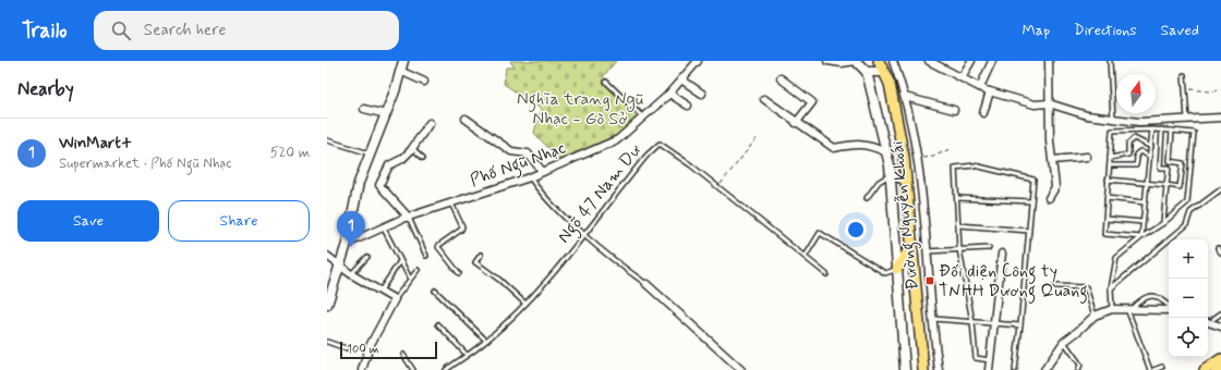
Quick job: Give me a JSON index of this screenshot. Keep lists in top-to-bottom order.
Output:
{
  "streets": {
    "main road": ["Đường Nguyễn Khoái"],
    "street": ["Phố Ngũ Nhạc"],
    "lane": ["Ngõ 47 Nam Dư"]
  },
  "parks": ["Nghĩa trang Ngũ Nhạc - Gò Sở"],
  "places": {
    "transit": ["Đối diện Công ty TNHH Dương Quang"]
  },
  "scale_bar": "100 m",
  "north": "top",
  "page": {
    "header": "Trailo",
    "search": "Search here",
    "nav": ["Map", "Directions", "Saved"],
    "heading": "Nearby",
    "list": [
      {
        "mark": "1",
        "name": "WinMart+",
        "note": "Supermarket · Phố Ngũ Nhạc",
        "value": "520 m"
      }
    ],
    "buttons": ["Save", "Share"],
    "pins": "1",
    "map_buttons": ["+", "−"],
    "scale": "100 m"
  }
}
